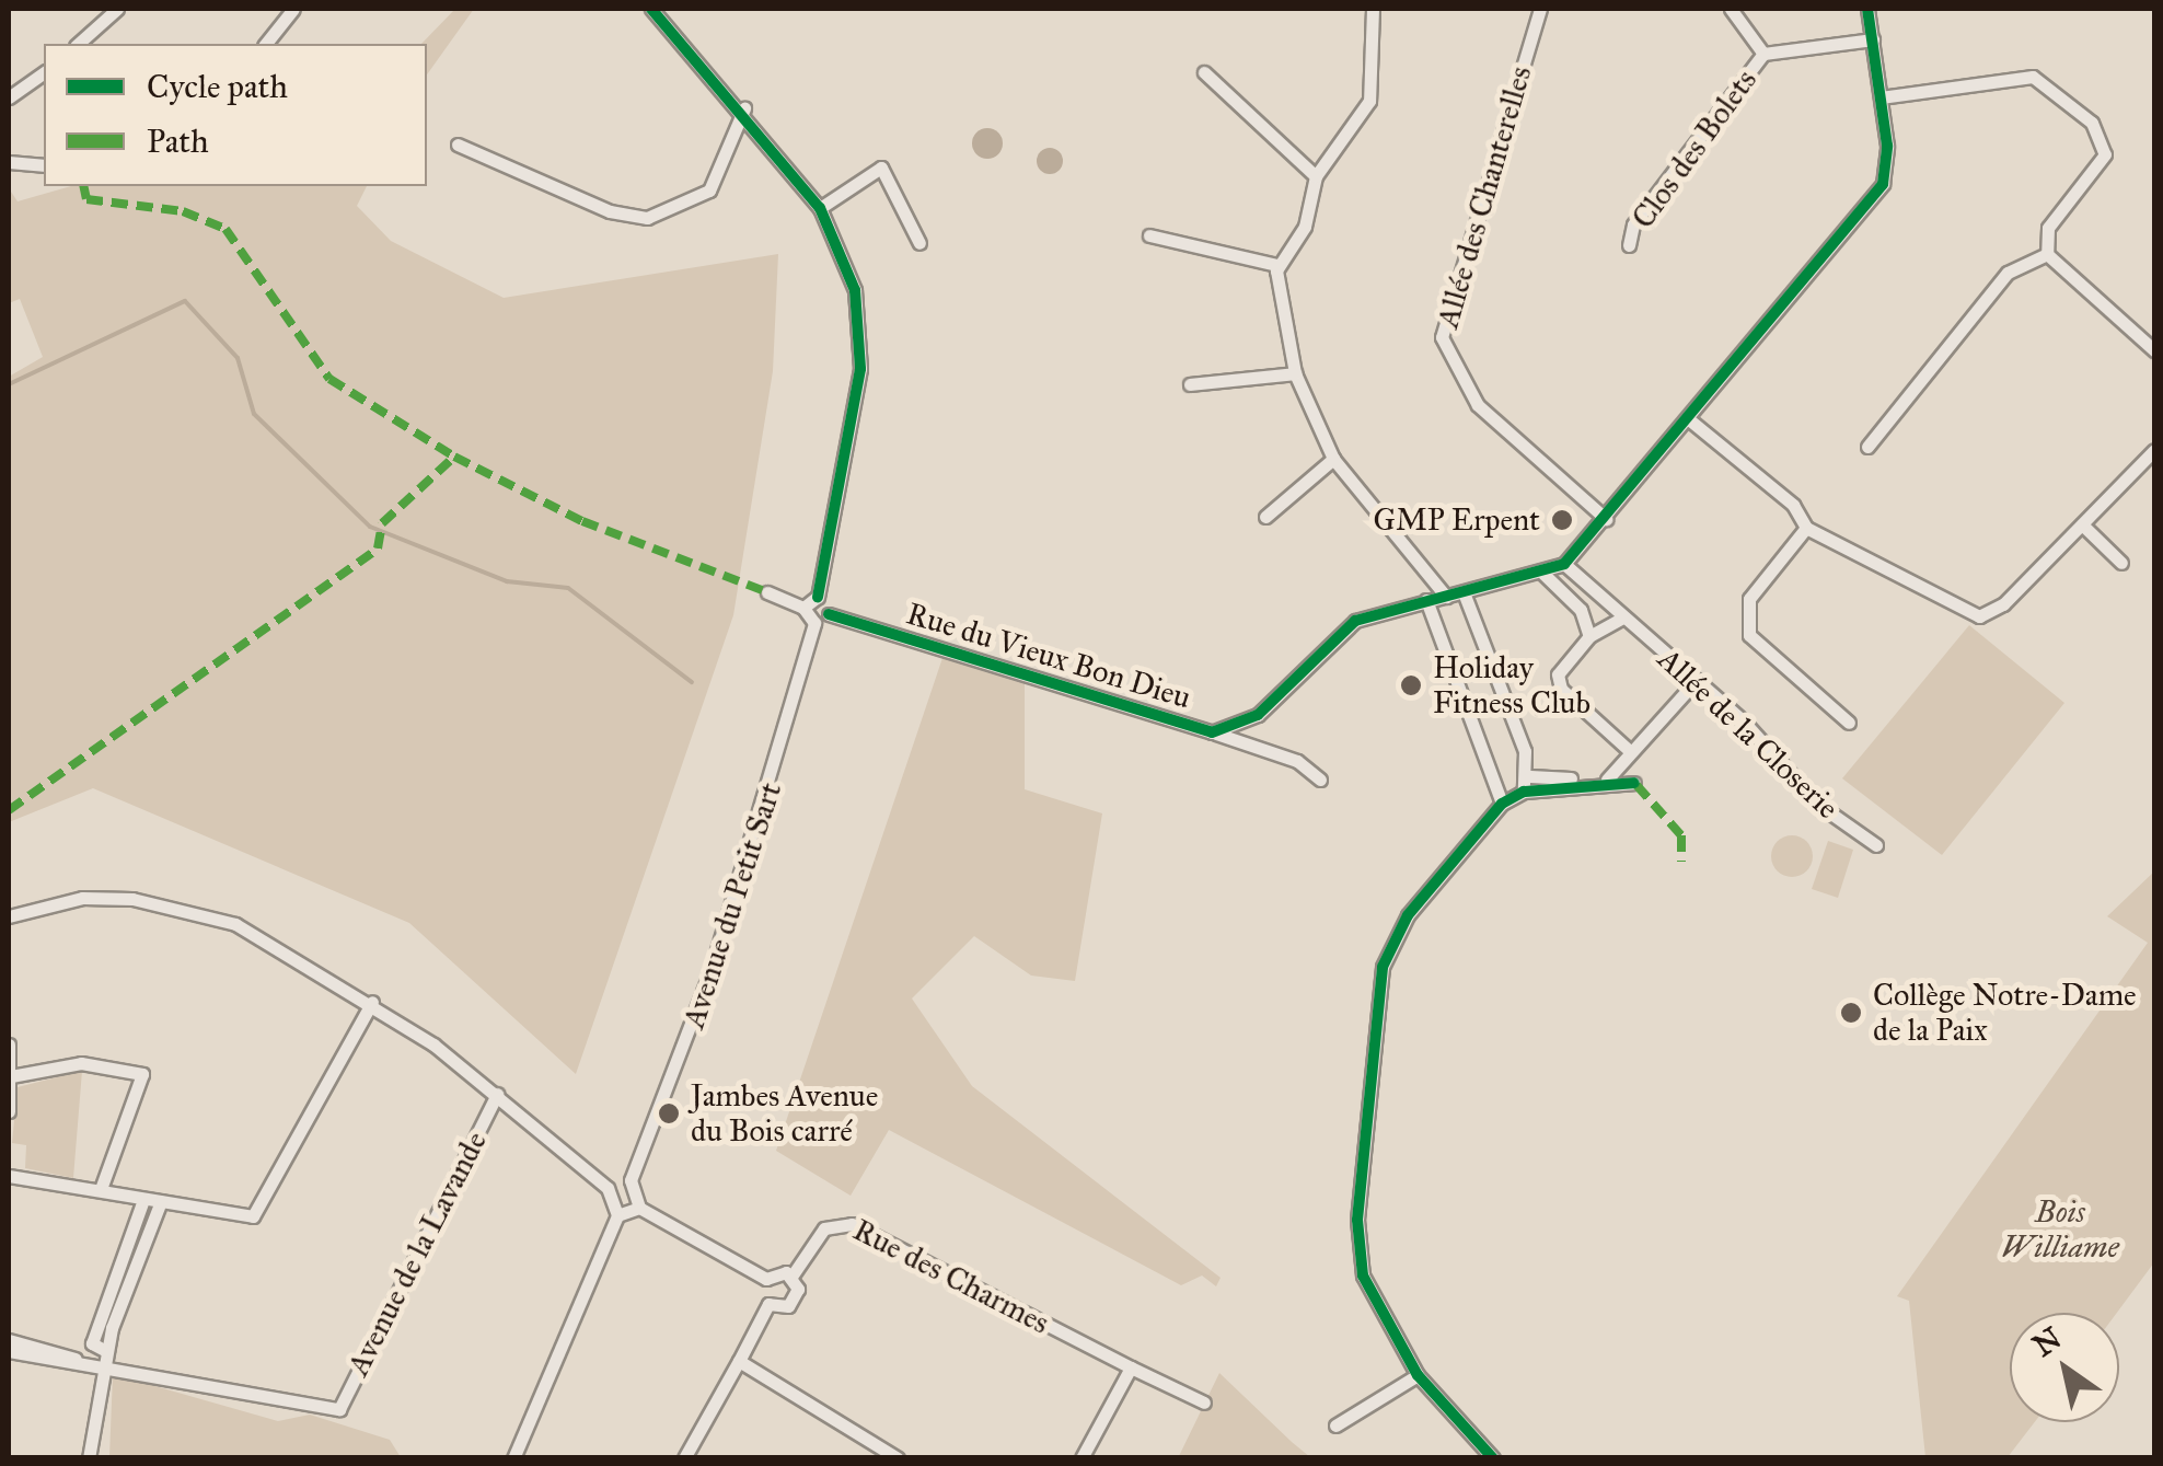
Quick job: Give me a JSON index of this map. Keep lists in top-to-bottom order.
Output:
{
  "streets": {
    "street": [
      "Clos des Bolets",
      "Allée des Chanterelles",
      "Rue du Vieux Bon Dieu",
      "Allée de la Closerie",
      "Avenue du Petit Sart",
      "Avenue de la Lavande",
      "Rue des Charmes"
    ]
  },
  "parks": ["Bois Williame"],
  "places": [
    "GMP Erpent",
    "Holiday Fitness Club",
    "Collège Notre-Dame de la Paix",
    "Jambes Avenue du Bois carré"
  ],
  "legend": ["Cycle path", "Path"],
  "north": "top left"
}
